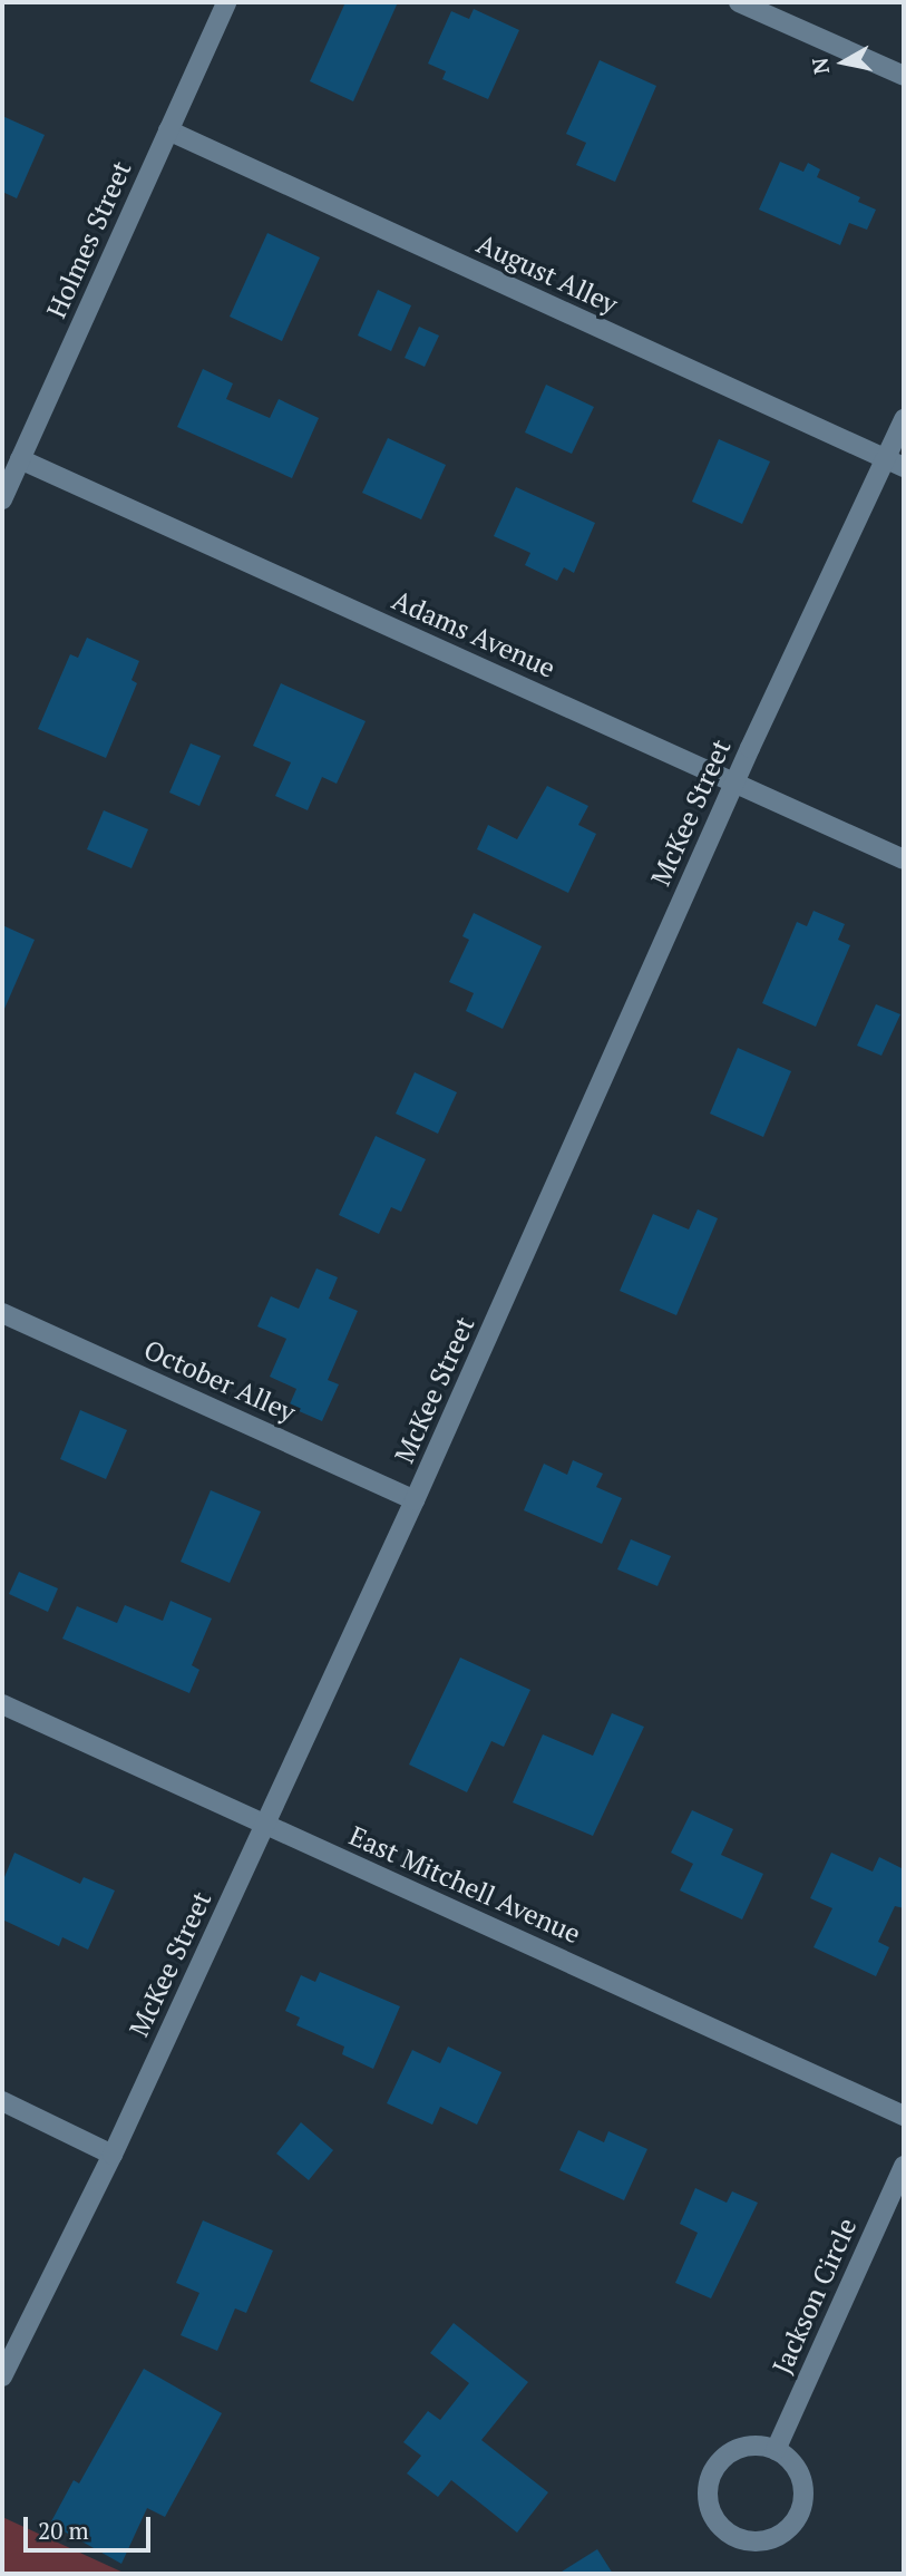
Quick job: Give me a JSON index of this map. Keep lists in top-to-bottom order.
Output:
{
  "streets": {
    "street": [
      "Holmes Street",
      "August Alley",
      "Adams Avenue",
      "McKee Street",
      "October Alley",
      "East Mitchell Avenue",
      "Jackson Circle"
    ]
  },
  "crossings": [
    ["Holmes Street", "August Alley"],
    ["Holmes Street", "Adams Avenue"],
    ["August Alley", "McKee Street"],
    ["Adams Avenue", "McKee Street"],
    ["McKee Street", "October Alley"],
    ["McKee Street", "East Mitchell Avenue"]
  ],
  "scale_bar": "20 m",
  "north": "left"
}
